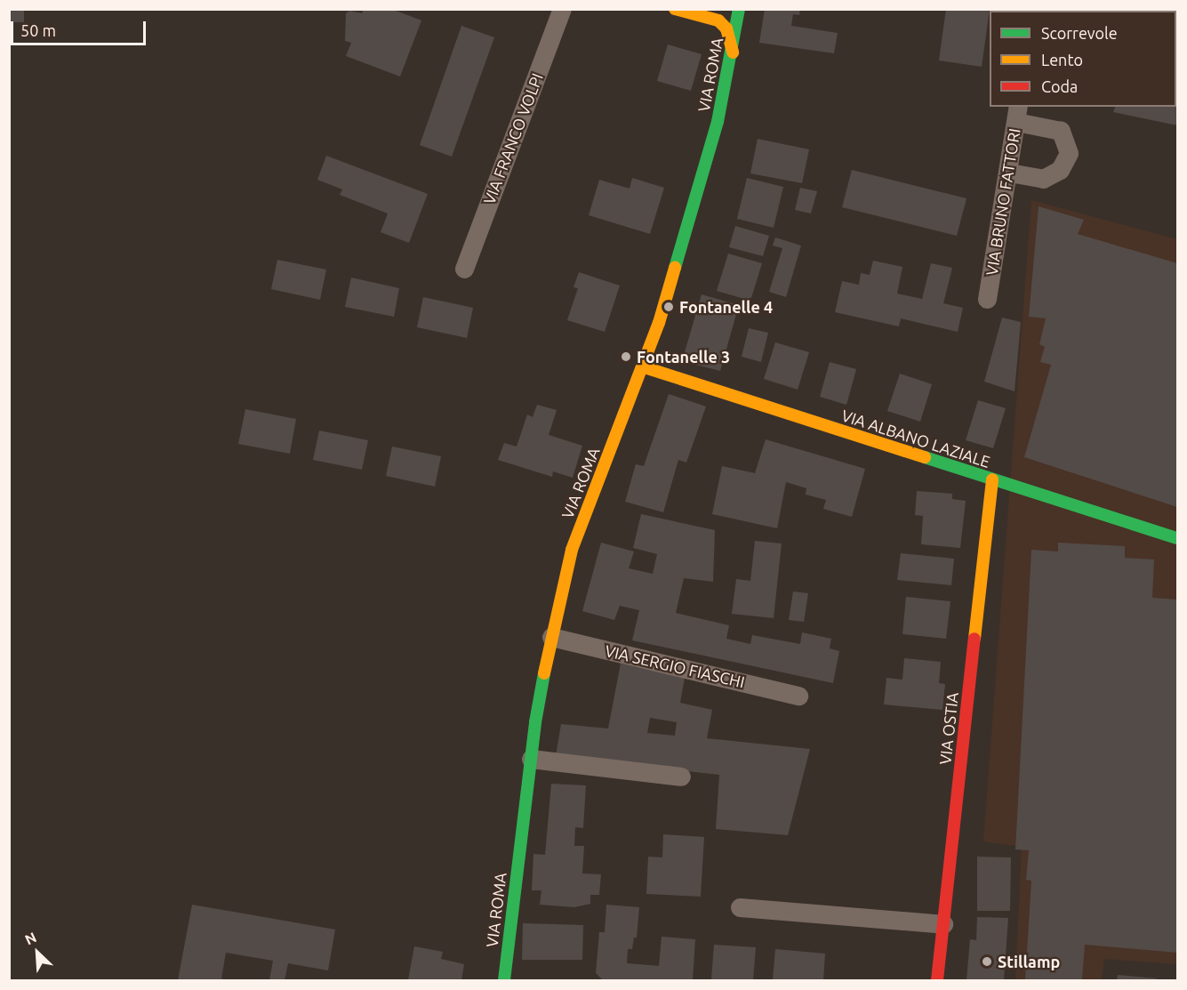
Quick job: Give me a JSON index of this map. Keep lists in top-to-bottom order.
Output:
{
  "streets": {
    "main road": ["VIA ROMA", "VIA ALBANO LAZIALE", "VIA OSTIA"],
    "street": ["VIA FRANCO VOLPI", "VIA BRUNO FATTORI", "VIA SERGIO FIASCHI"]
  },
  "crossings": [
    ["VIA ROMA", "VIA ALBANO LAZIALE"],
    ["VIA ROMA", "VIA SERGIO FIASCHI"],
    ["VIA ALBANO LAZIALE", "VIA OSTIA"]
  ],
  "places": ["Fontanelle 4", "Fontanelle 3", "Stillamp"],
  "legend": ["Scorrevole", "Lento", "Coda"],
  "scale_bar": "50 m",
  "north": "top left"
}
